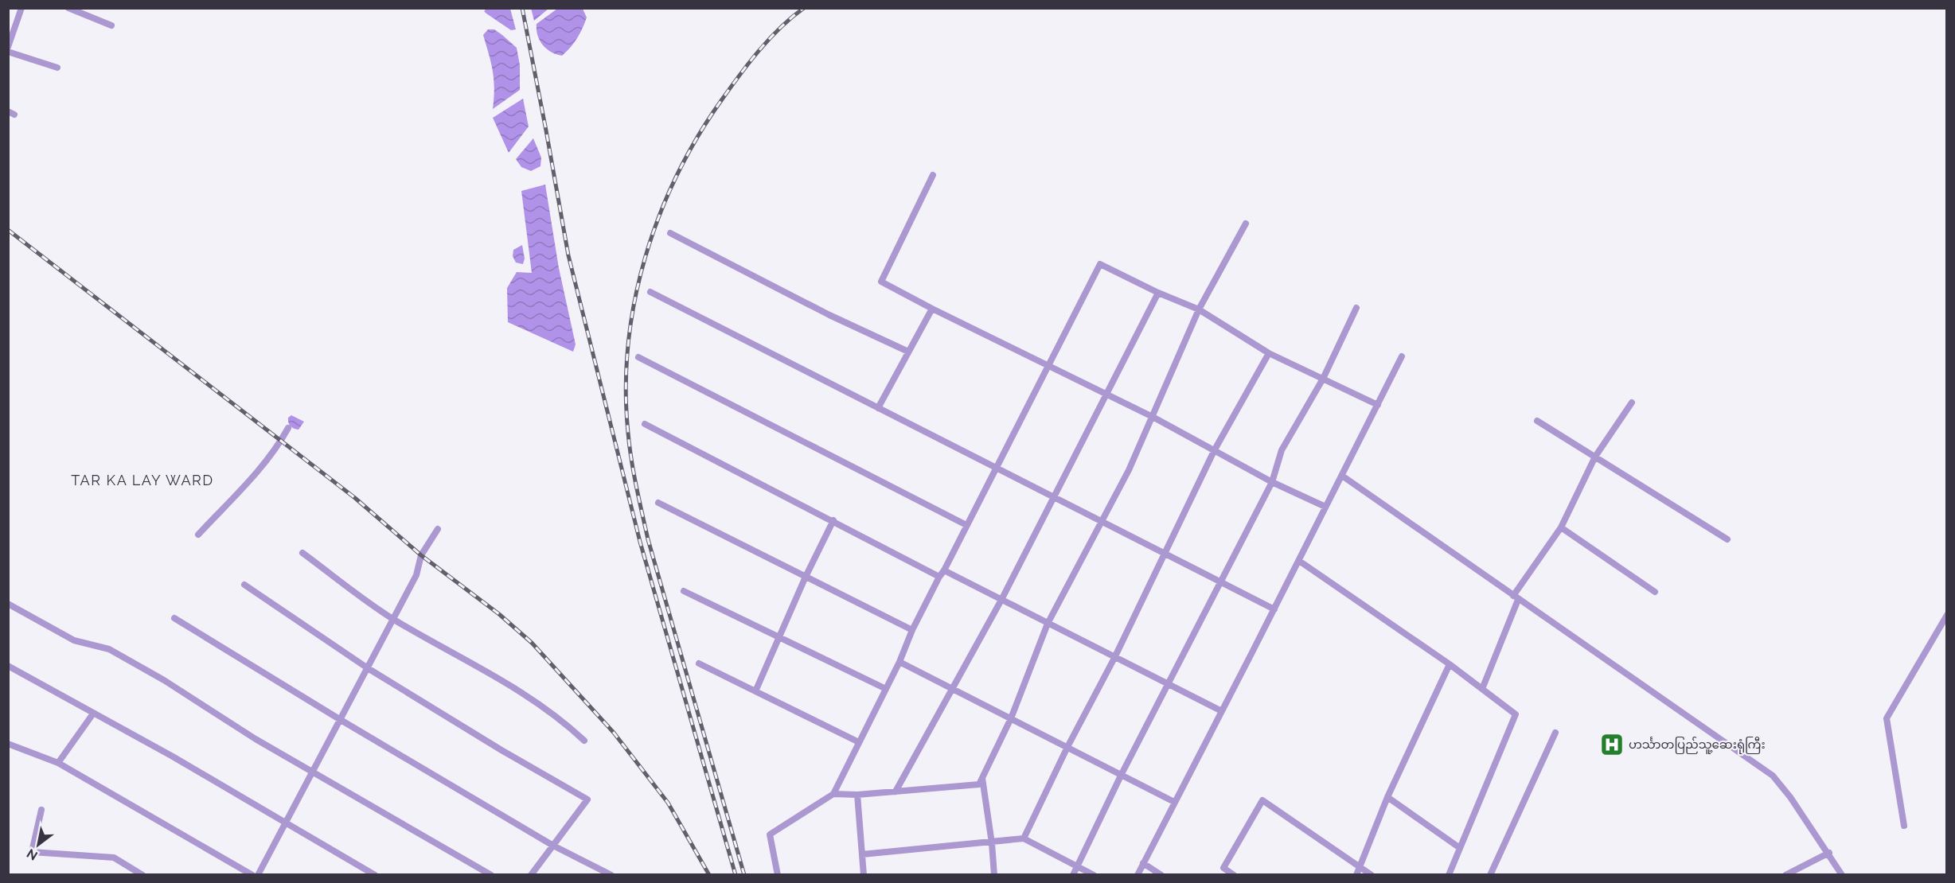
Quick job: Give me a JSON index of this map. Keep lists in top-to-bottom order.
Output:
{
  "districts": ["TAR KA LAY WARD"],
  "places": {
    "hospital": ["ဟင်္သာတပြည်သူ့ဆေးရုံကြီး"]
  },
  "north": "bottom left"
}
